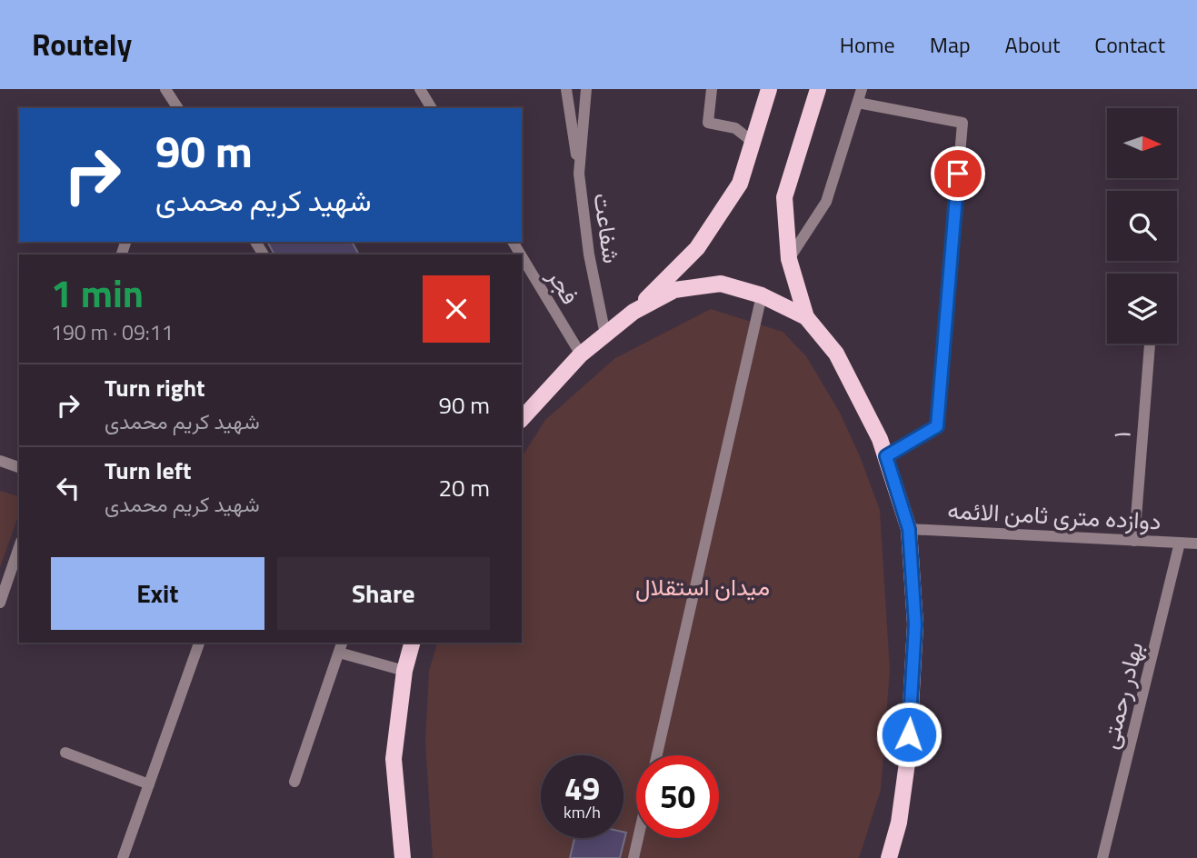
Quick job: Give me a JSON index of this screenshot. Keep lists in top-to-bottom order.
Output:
{
  "streets": {
    "street": [
      "شفاعت",
      "فجر",
      "۱",
      "دوازده متری ثامن الائمه",
      "بهادر رحمتی"
    ]
  },
  "crossings": [
    ["۱", "دوازده متری ثامن الائمه"],
    ["دوازده متری ثامن الائمه", "بهادر رحمتی"]
  ],
  "parks": ["میدان استقلال"],
  "north": "right",
  "page": {
    "header": "Routely",
    "nav": [
      "Home",
      "Map",
      "About",
      "Contact"
    ],
    "turn": ["90 m", "شهید کریم محمدی"],
    "heading": ["1 min", "190 m · 09:11"],
    "list": [
      {
        "name": "Turn right",
        "note": "شهید کریم محمدی",
        "value": "90 m"
      },
      {
        "name": "Turn left",
        "note": "شهید کریم محمدی",
        "value": "20 m"
      }
    ],
    "buttons": ["Exit", "Share"],
    "speed": "49 km/h",
    "limit": "50"
  }
}
